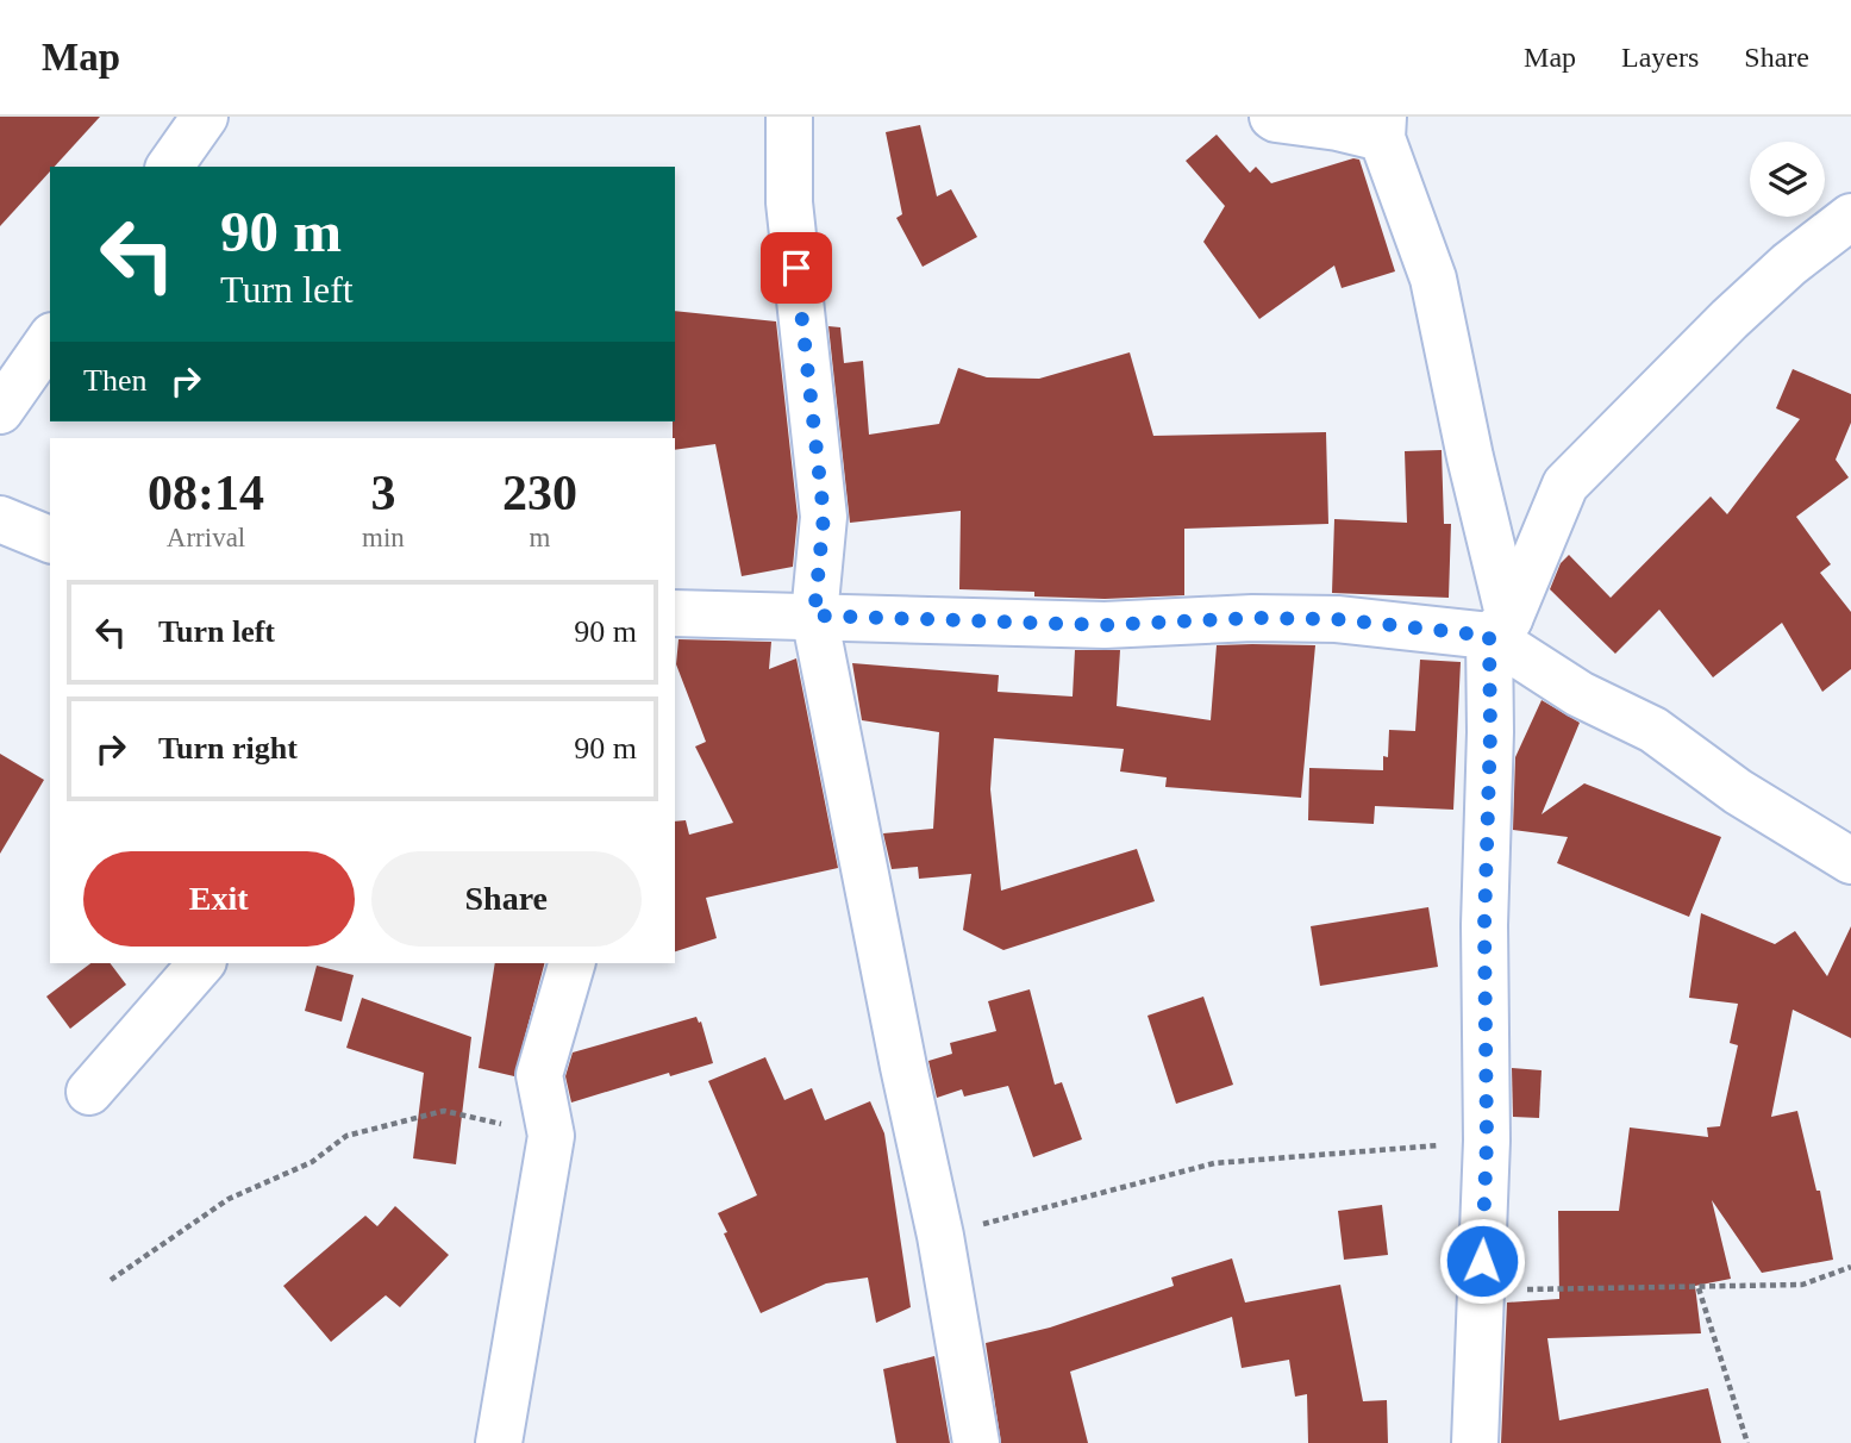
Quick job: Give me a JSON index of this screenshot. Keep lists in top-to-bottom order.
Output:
{
  "page": {
    "header": "Map",
    "nav": ["Map", "Layers", "Share"],
    "turn": ["90 m", "Turn left"],
    "then": "Then",
    "eta": [
      "08:14",
      "Arrival",
      "3",
      "min",
      "230",
      "m"
    ],
    "list": [
      {
        "name": "Turn left",
        "value": "90 m"
      },
      {
        "name": "Turn right",
        "value": "90 m"
      }
    ],
    "buttons": ["Exit", "Share"]
  }
}
